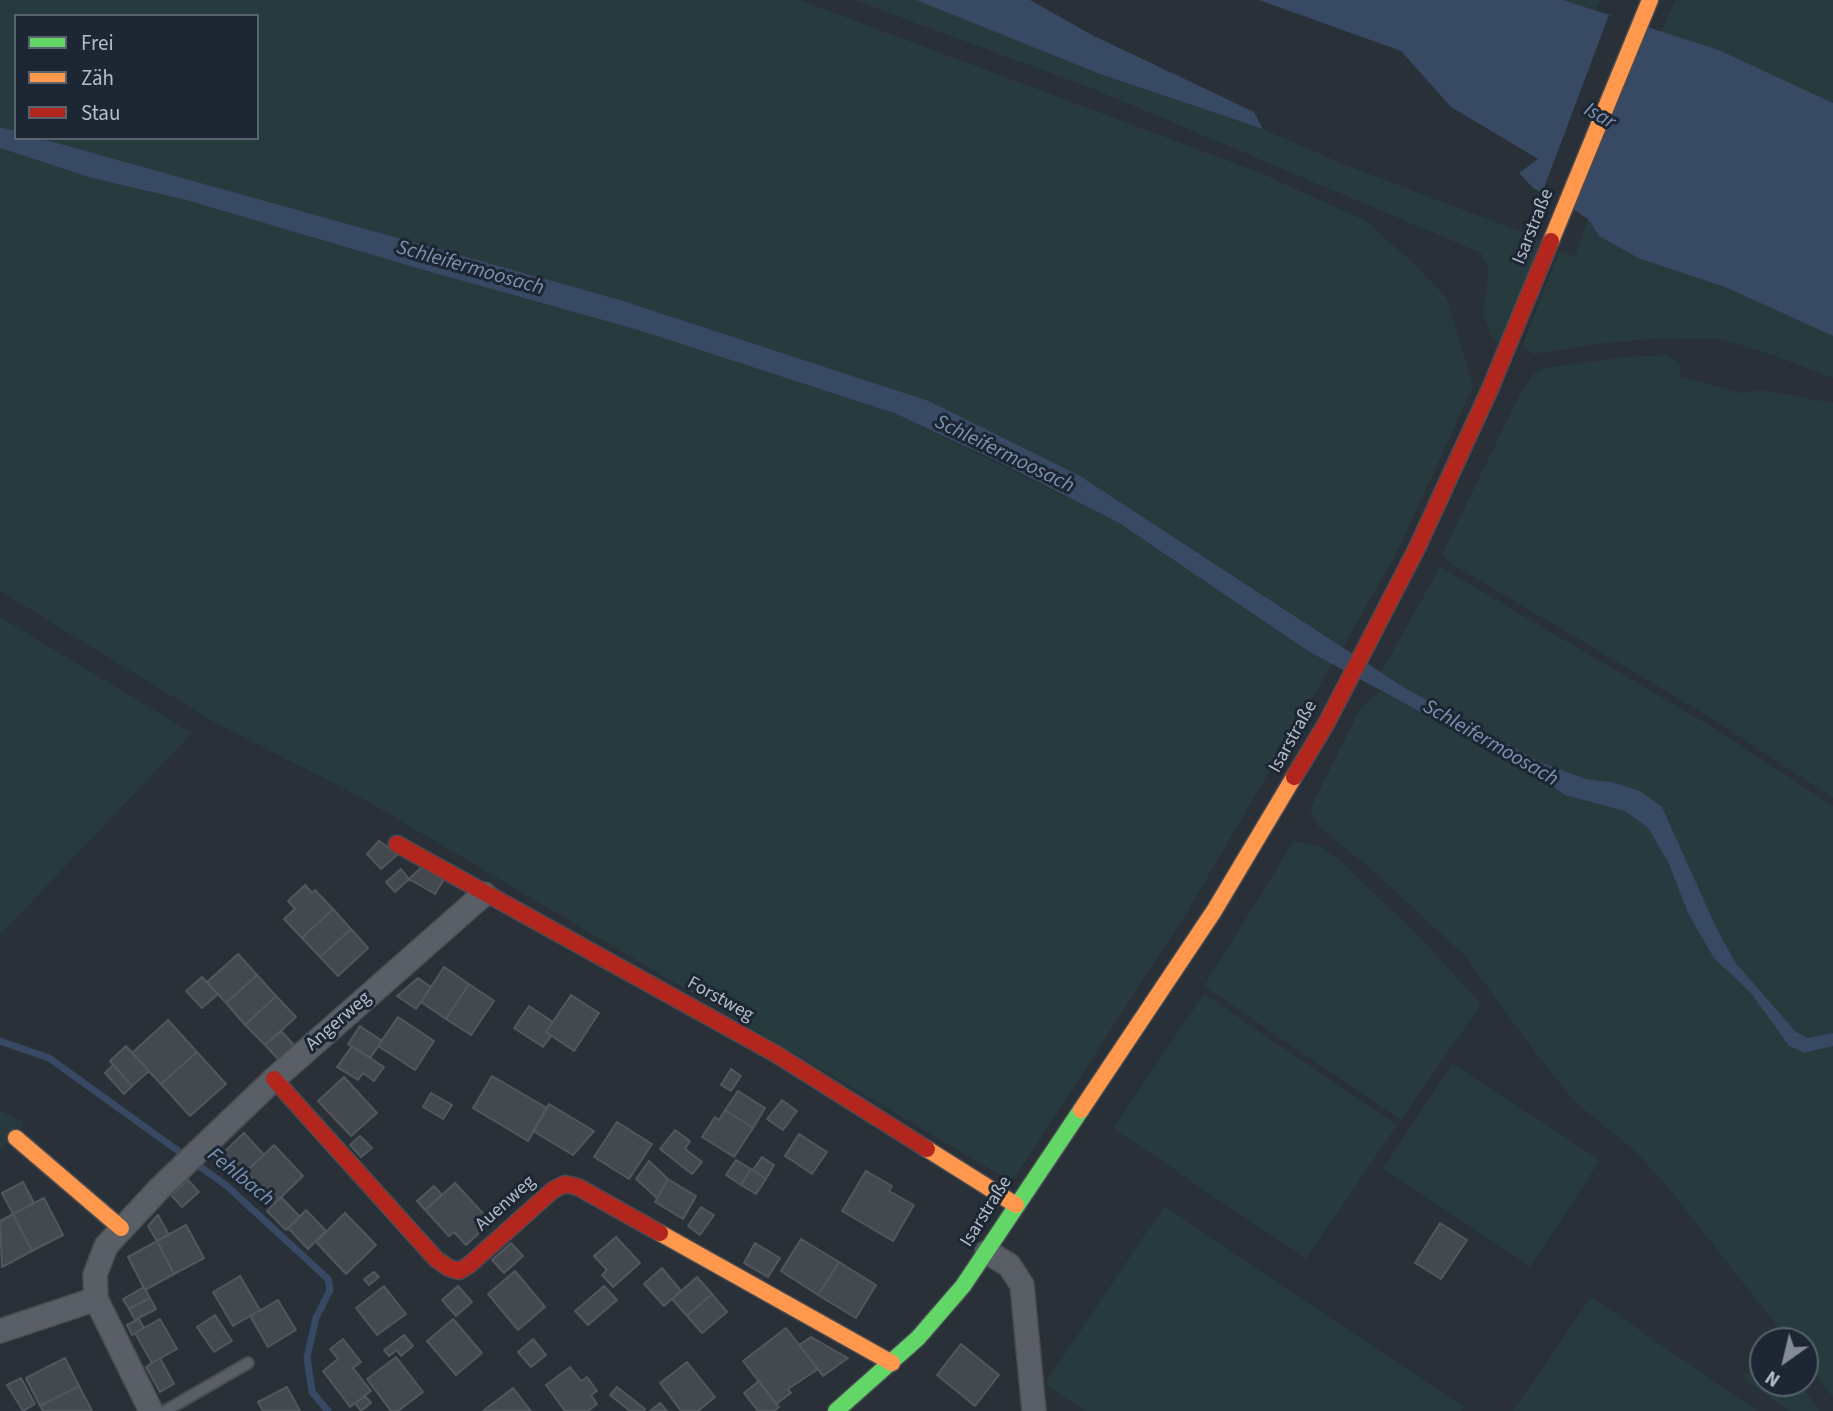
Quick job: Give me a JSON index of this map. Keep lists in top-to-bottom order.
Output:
{
  "streets": {
    "street": [
      "Isarstraße",
      "Forstweg",
      "Angerweg",
      "Auenweg"
    ]
  },
  "crossings": [
    ["Isarstraße", "Forstweg"],
    ["Isarstraße", "Auenweg"],
    ["Forstweg", "Angerweg"],
    ["Angerweg", "Auenweg"]
  ],
  "water": ["Isar", "Schleifermoosach", "Fehlbach"],
  "legend": ["Frei", "Zäh", "Stau"],
  "north": "bottom left"
}
